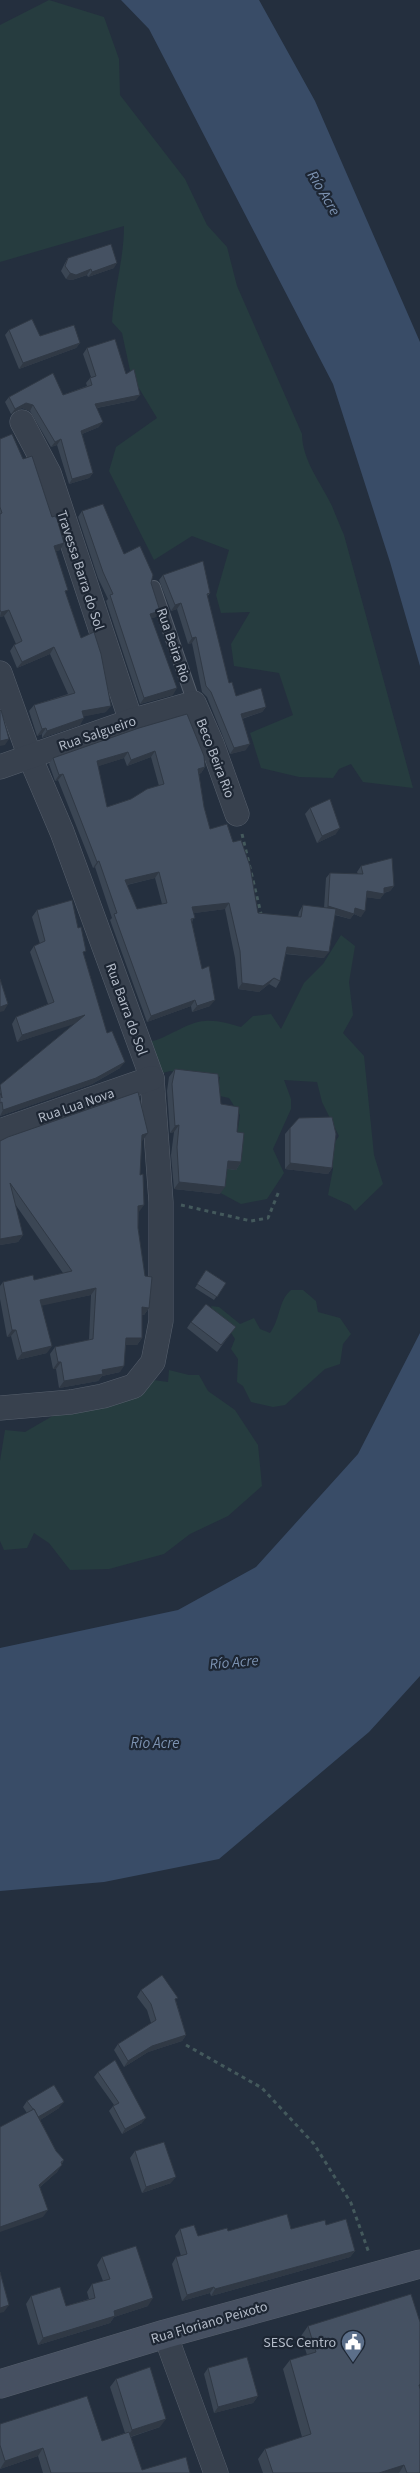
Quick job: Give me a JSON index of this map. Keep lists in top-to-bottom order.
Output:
{
  "streets": {
    "main road": ["Rua Floriano Peixoto"],
    "street": [
      "Travessa Barra do Sol",
      "Rua Salgueiro",
      "Beco Beira Rio",
      "Rua Barra do Sol",
      "Rua Lua Nova"
    ],
    "lane": ["Rua Beira Rio"]
  },
  "crossings": [
    ["Travessa Barra do Sol", "Rua Salgueiro"],
    ["Rua Beira Rio", "Rua Salgueiro"],
    ["Rua Beira Rio", "Beco Beira Rio"],
    ["Rua Salgueiro", "Beco Beira Rio"],
    ["Rua Salgueiro", "Rua Barra do Sol"],
    ["Rua Barra do Sol", "Rua Lua Nova"]
  ],
  "water": ["Río Acre", "Rio Acre"],
  "places": {
    "public building": ["SESC Centro"]
  }
}
